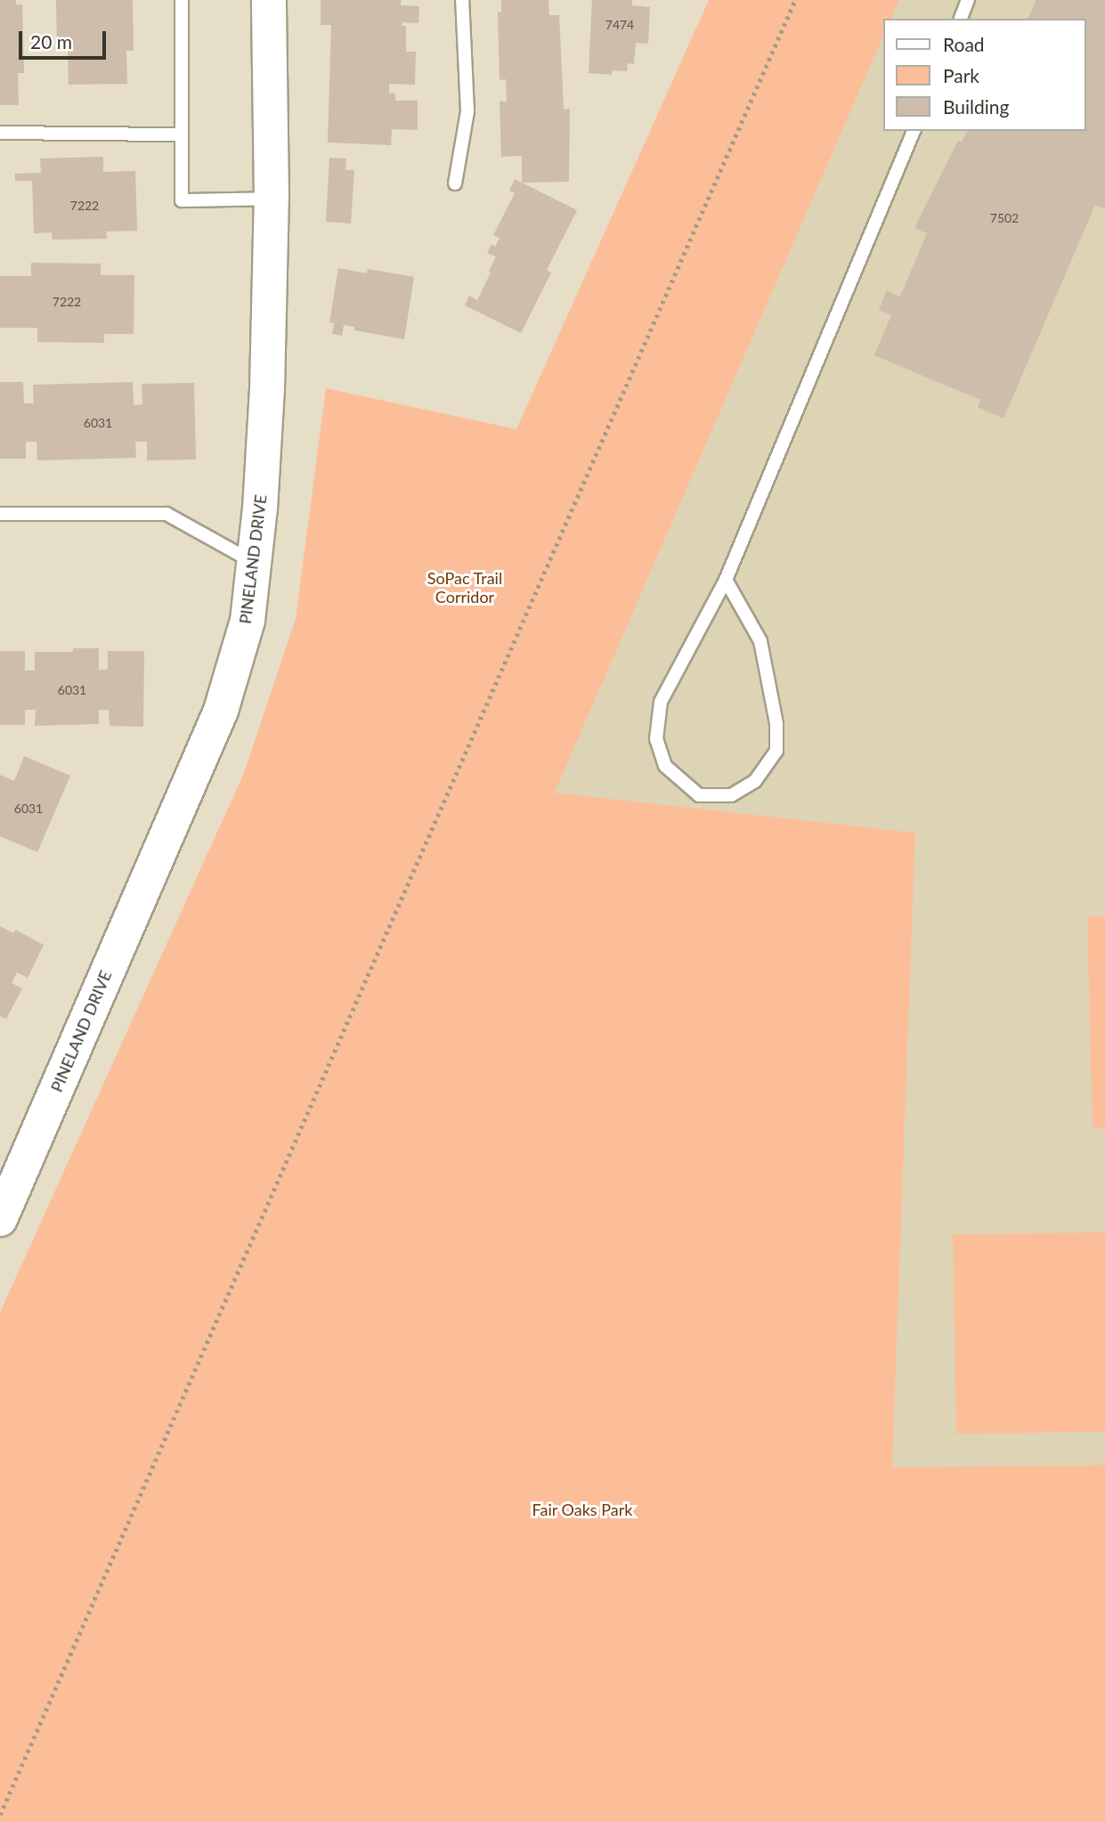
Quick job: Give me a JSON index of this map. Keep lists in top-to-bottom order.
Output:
{
  "streets": {
    "street": ["PINELAND DRIVE"]
  },
  "parks": ["SoPac Trail Corridor", "Fair Oaks Park"],
  "house_numbers": [
    "7474",
    "7222",
    "7502",
    "7222",
    "6031",
    "6031",
    "6031"
  ],
  "legend": ["Road", "Park", "Building"],
  "scale_bar": "20 m"
}
